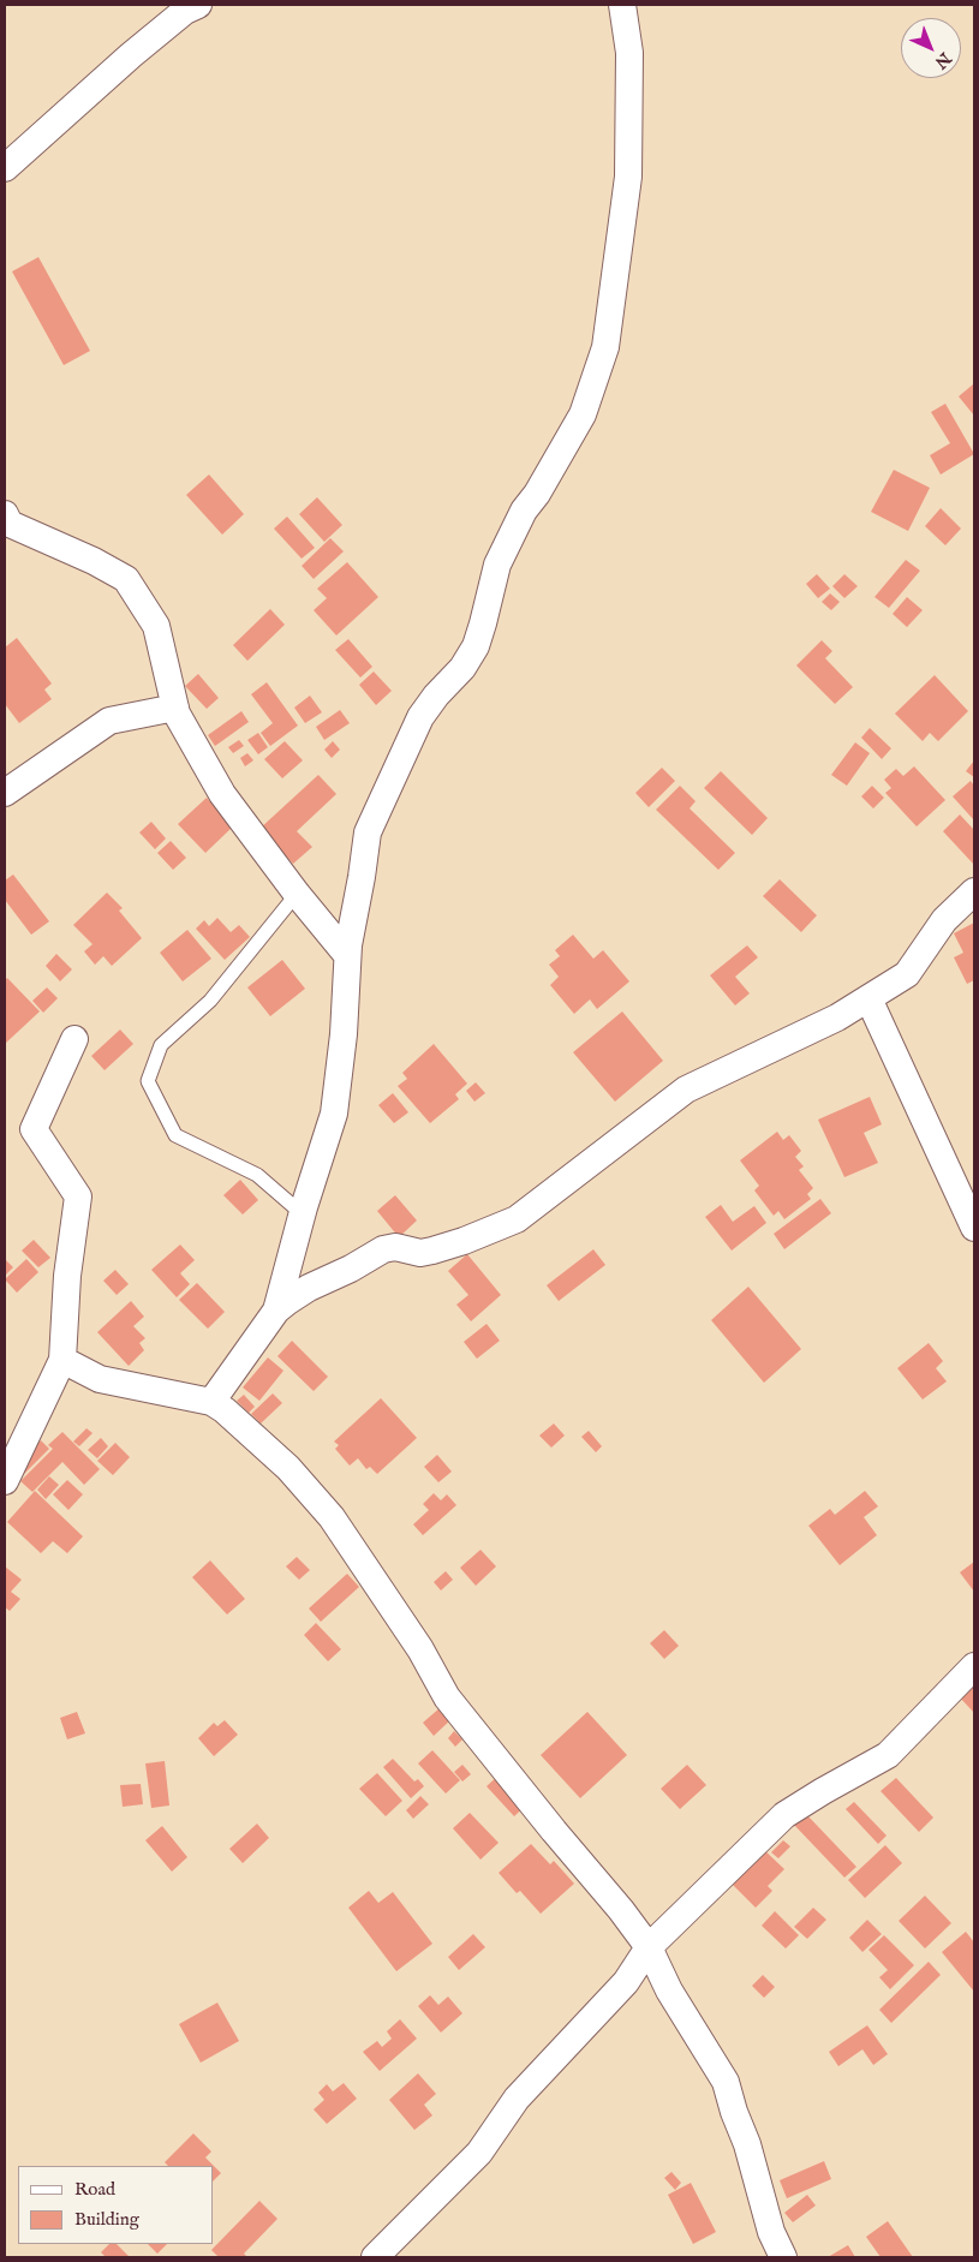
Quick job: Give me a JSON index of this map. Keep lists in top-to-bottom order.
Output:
{
  "legend": ["Road", "Building"],
  "north": "bottom right"
}
